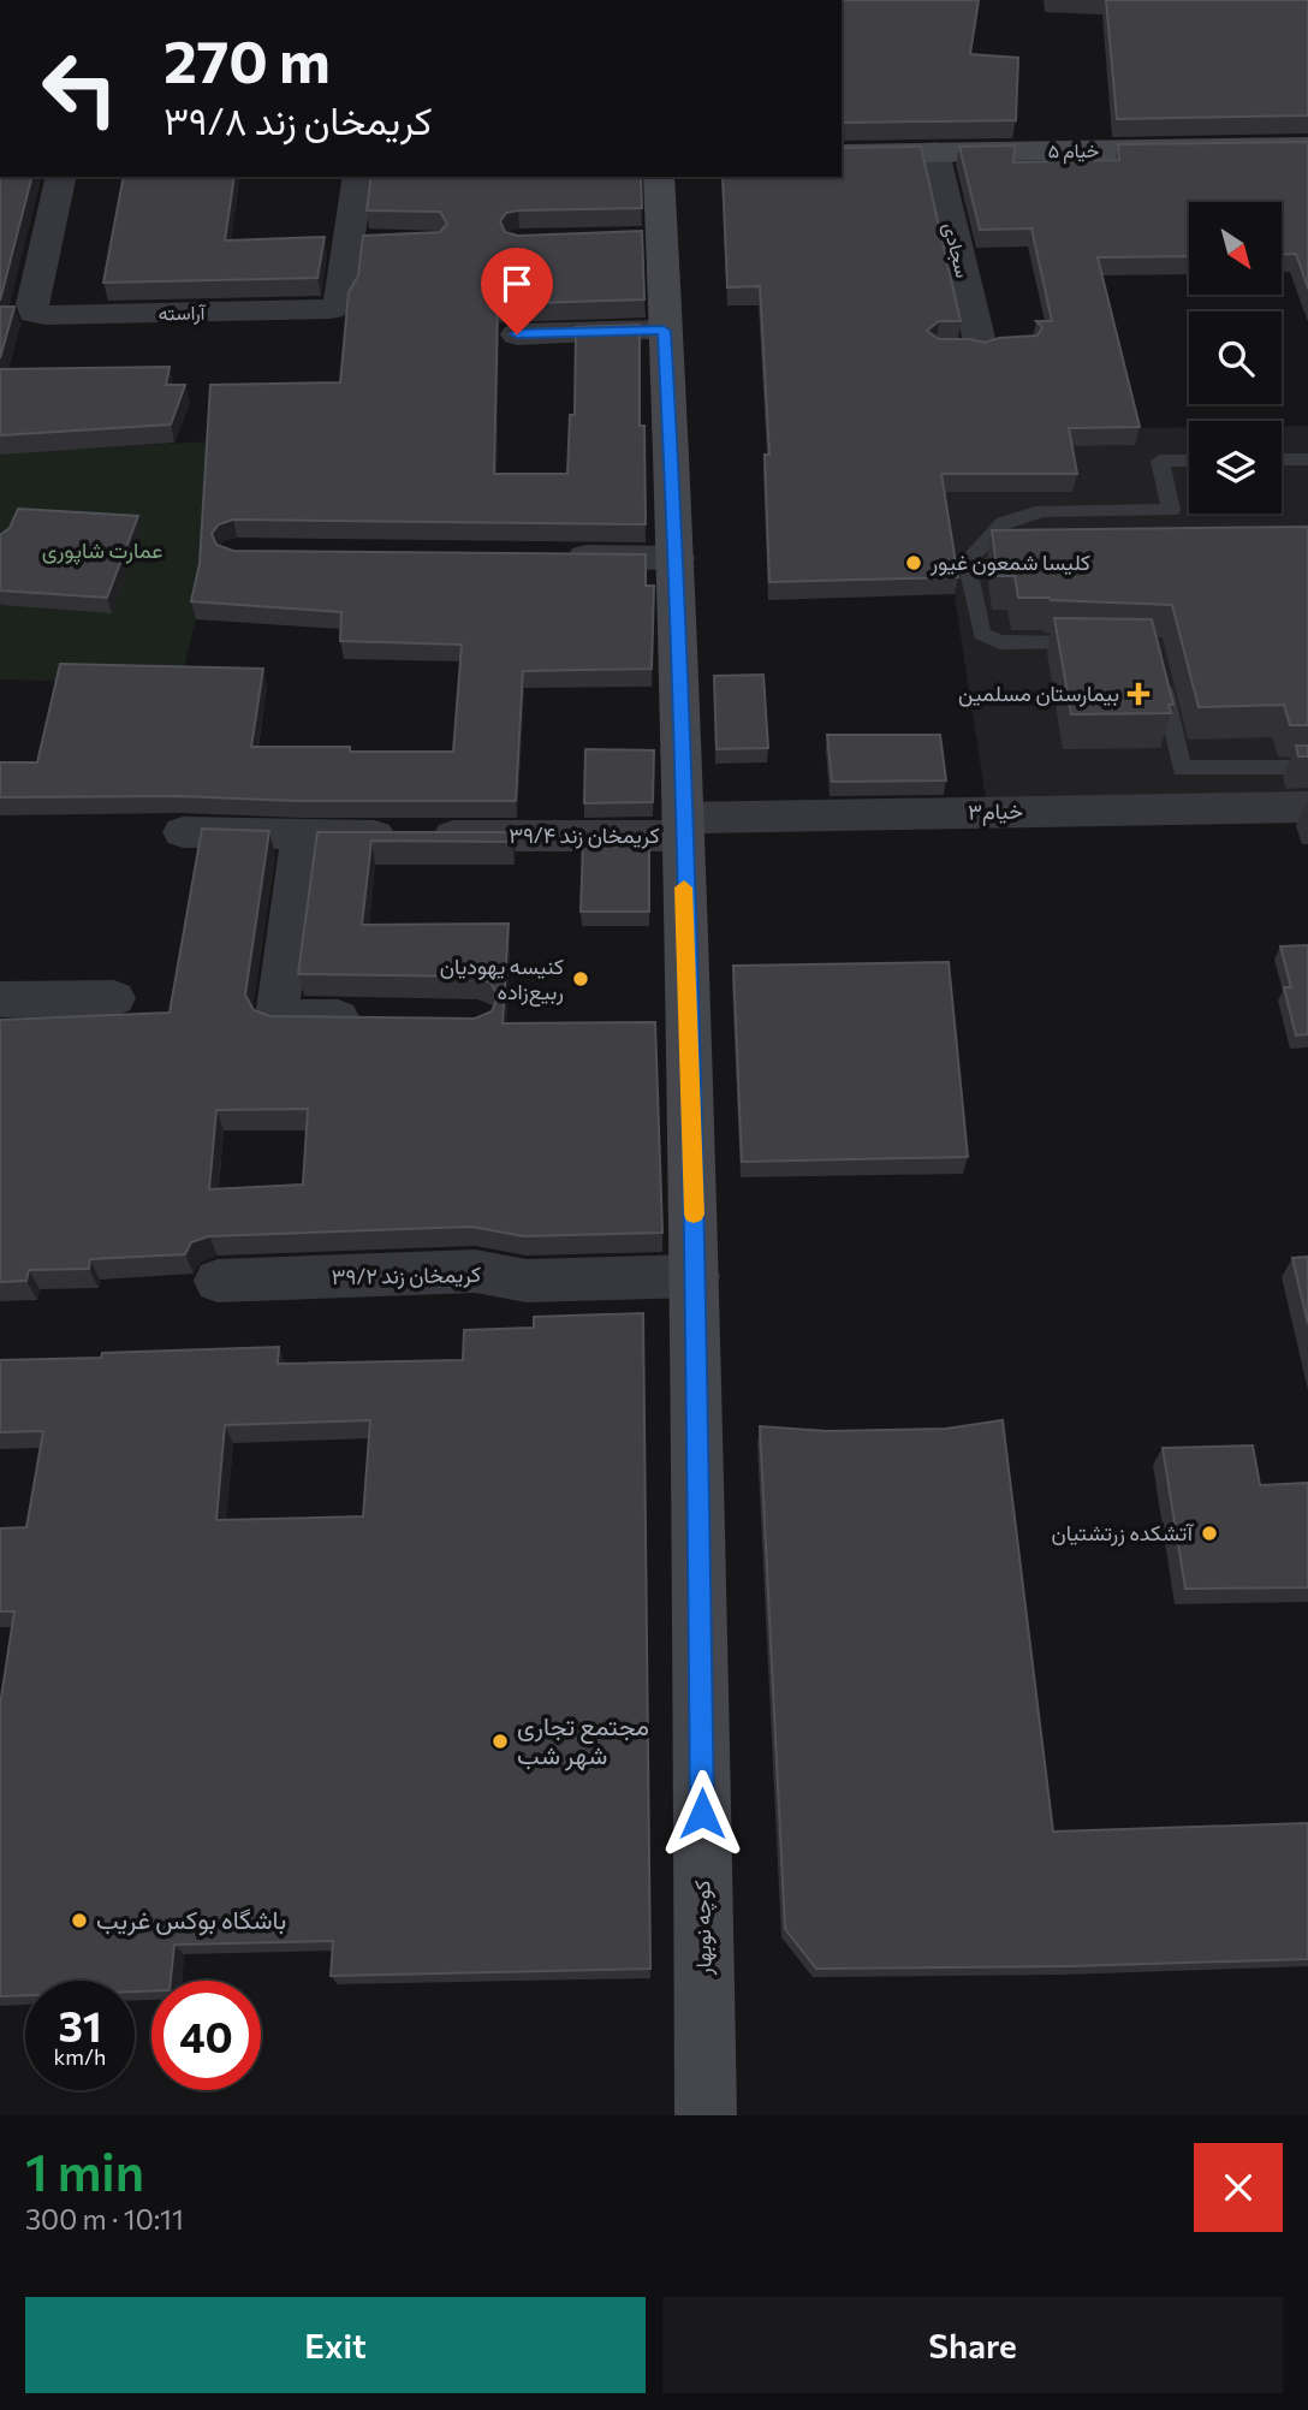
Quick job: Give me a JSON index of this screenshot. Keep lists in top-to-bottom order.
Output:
{
  "streets": {
    "street": [
      "۵ خیام",
      "سجادی",
      "آراسته",
      "خیام۳",
      "کریمخان زند ۳۹/۴",
      "کریمخان زند ۳۹/۲",
      "کوچه نوبهار"
    ]
  },
  "crossings": [
    ["۵ خیام", "سجادی"],
    ["خیام۳", "کریمخان زند ۳۹/۴"],
    ["خیام۳", "کوچه نوبهار"],
    ["کریمخان زند ۳۹/۴", "کوچه نوبهار"],
    ["کریمخان زند ۳۹/۲", "کوچه نوبهار"]
  ],
  "parks": ["عمارت شاپوری"],
  "places": {
    "other": [
      "کلیسا شمعون غیور",
      "کنیسه یهودیان ربیع‌زاده",
      "آتشکده زرتشتیان",
      "مجتمع تجاری شهر شب",
      "باشگاه بوکس غریب"
    ],
    "health": ["بیمارستان مسلمین"]
  },
  "north": "bottom right",
  "page": {
    "turn": ["270 m", "کریمخان زند ۳۹/۸"],
    "speed": "31 km/h",
    "limit": "40",
    "heading": ["1 min", "300 m · 10:11"],
    "buttons": ["Exit", "Share"]
  }
}
